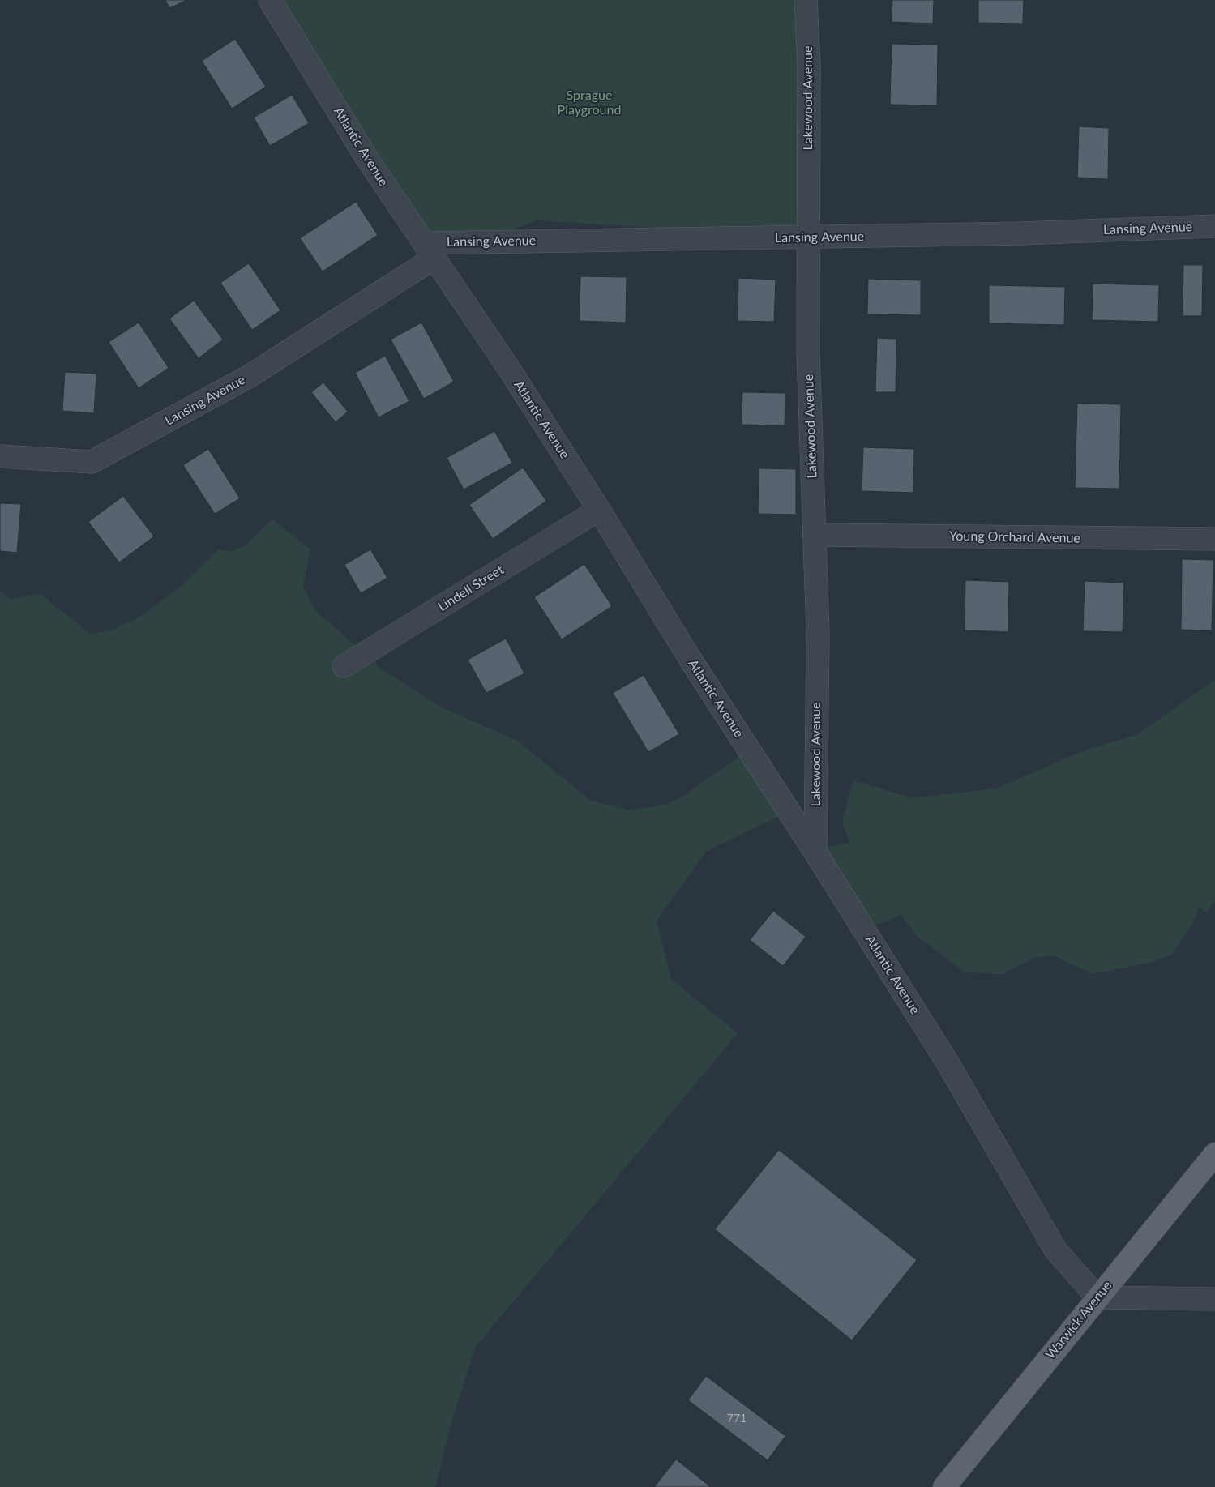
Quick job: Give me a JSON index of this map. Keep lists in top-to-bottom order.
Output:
{
  "streets": {
    "main road": ["Warwick Avenue"],
    "street": [
      "Lakewood Avenue",
      "Atlantic Avenue",
      "Lansing Avenue",
      "Young Orchard Avenue",
      "Lindell Street"
    ]
  },
  "crossings": [
    ["Lakewood Avenue", "Atlantic Avenue"],
    ["Lakewood Avenue", "Lansing Avenue"],
    ["Lakewood Avenue", "Young Orchard Avenue"],
    ["Atlantic Avenue", "Lansing Avenue"],
    ["Atlantic Avenue", "Lindell Street"],
    ["Atlantic Avenue", "Warwick Avenue"]
  ],
  "parks": ["Sprague Playground"],
  "house_numbers": ["771"]
}
